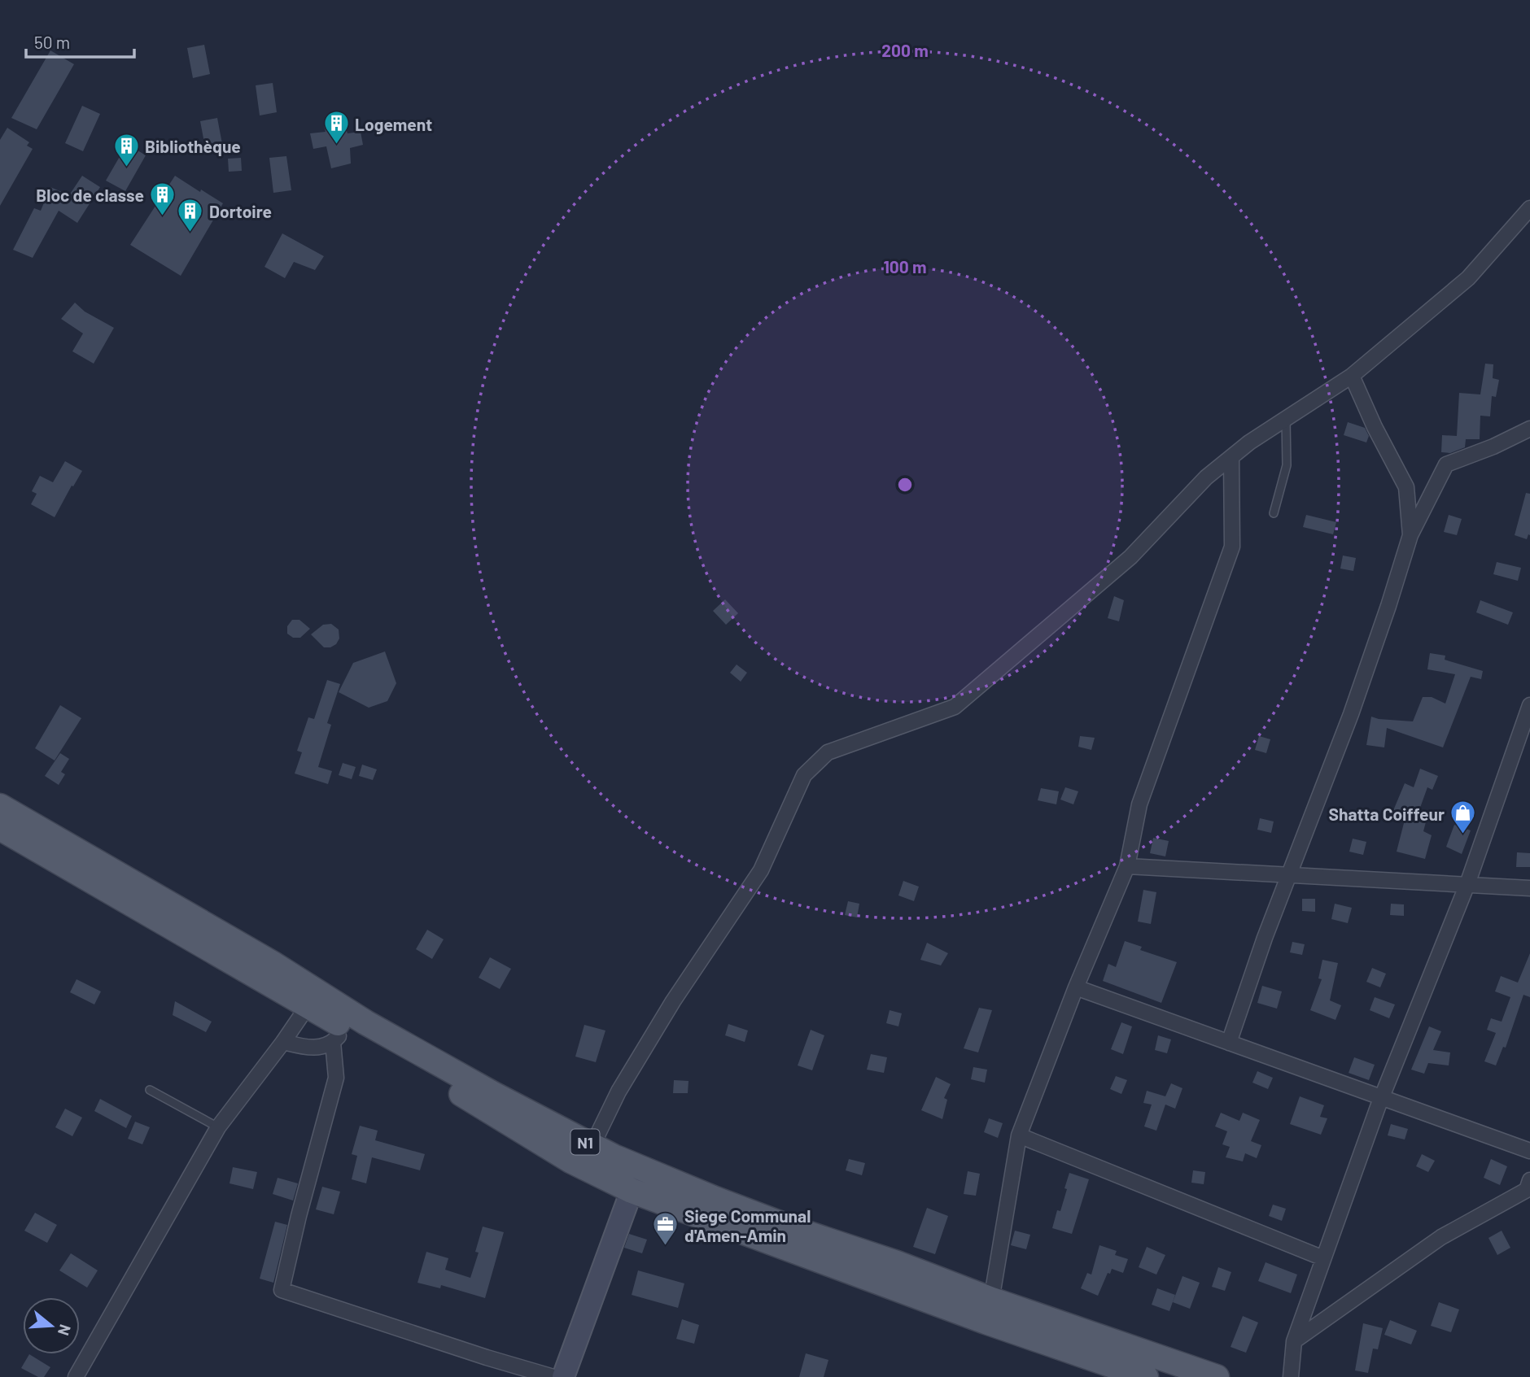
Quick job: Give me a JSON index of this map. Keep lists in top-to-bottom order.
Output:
{
  "streets": {
    "main road": ["N1"]
  },
  "places": {
    "building": [
      "Logement",
      "Bibliothèque",
      "Bloc de classe",
      "Dortoire"
    ],
    "shop": ["Shatta Coiffeur"],
    "office": ["Siege Communal d'Amen-Amin"]
  },
  "scale_bar": "50 m",
  "north": "right",
  "rings": ["200 m", "100 m"]
}
